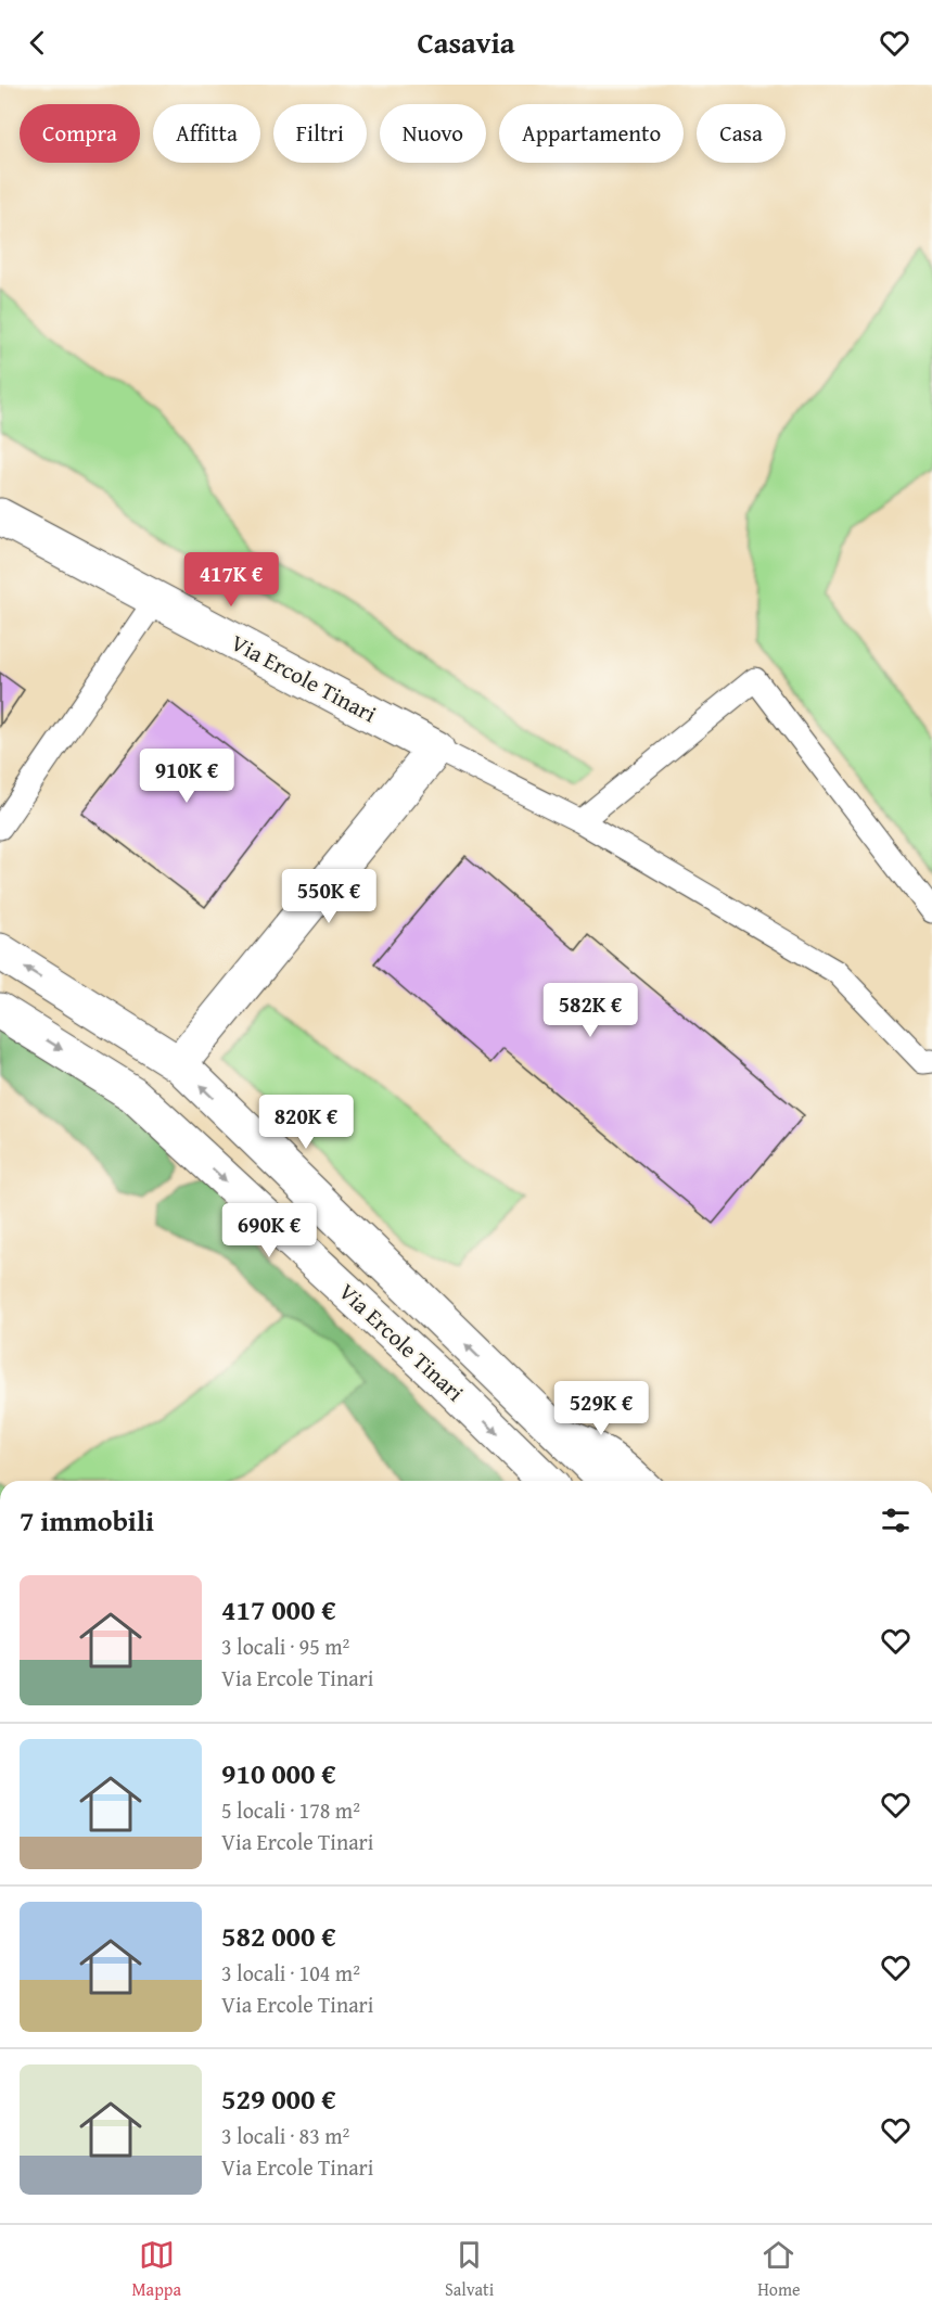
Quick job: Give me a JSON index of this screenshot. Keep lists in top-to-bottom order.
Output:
{
  "streets": {
    "street": ["Via Ercole Tinari"]
  },
  "page": {
    "header": "Casavia",
    "chip": [
      "Compra",
      "Affitta",
      "Filtri",
      "Nuovo",
      "Appartamento",
      "Casa"
    ],
    "price": [
      "417K €",
      "910K €",
      "550K €",
      "582K €",
      "820K €",
      "690K €",
      "529K €"
    ],
    "heading": "7 immobili",
    "list": [
      {
        "name": "417 000 €",
        "note": "3 locali · 95 m² · Via Ercole Tinari"
      },
      {
        "name": "910 000 €",
        "note": "5 locali · 178 m² · Via Ercole Tinari"
      },
      {
        "name": "582 000 €",
        "note": "3 locali · 104 m² · Via Ercole Tinari"
      },
      {
        "name": "529 000 €",
        "note": "3 locali · 83 m² · Via Ercole Tinari"
      }
    ],
    "tabs": ["Mappa", "Salvati", "Home"]
  }
}
